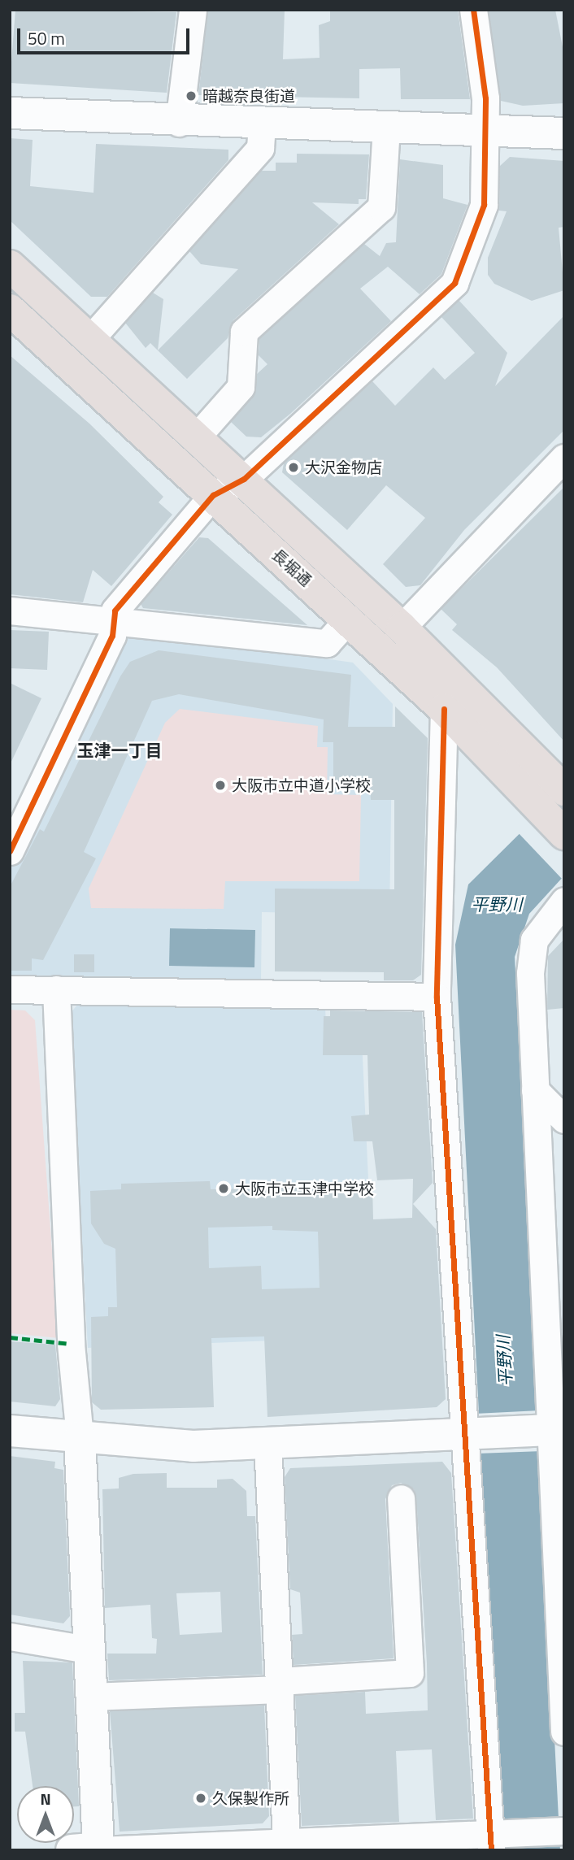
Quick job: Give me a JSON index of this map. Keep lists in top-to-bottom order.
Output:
{
  "streets": {
    "highway": ["長堀通"]
  },
  "districts": ["玉津一丁目"],
  "water": ["平野川"],
  "places": [
    "暗越奈良街道",
    "大沢金物店",
    "大阪市立中道小学校",
    "大阪市立玉津中学校",
    "久保製作所"
  ],
  "scale_bar": "50 m",
  "north": "top"
}
